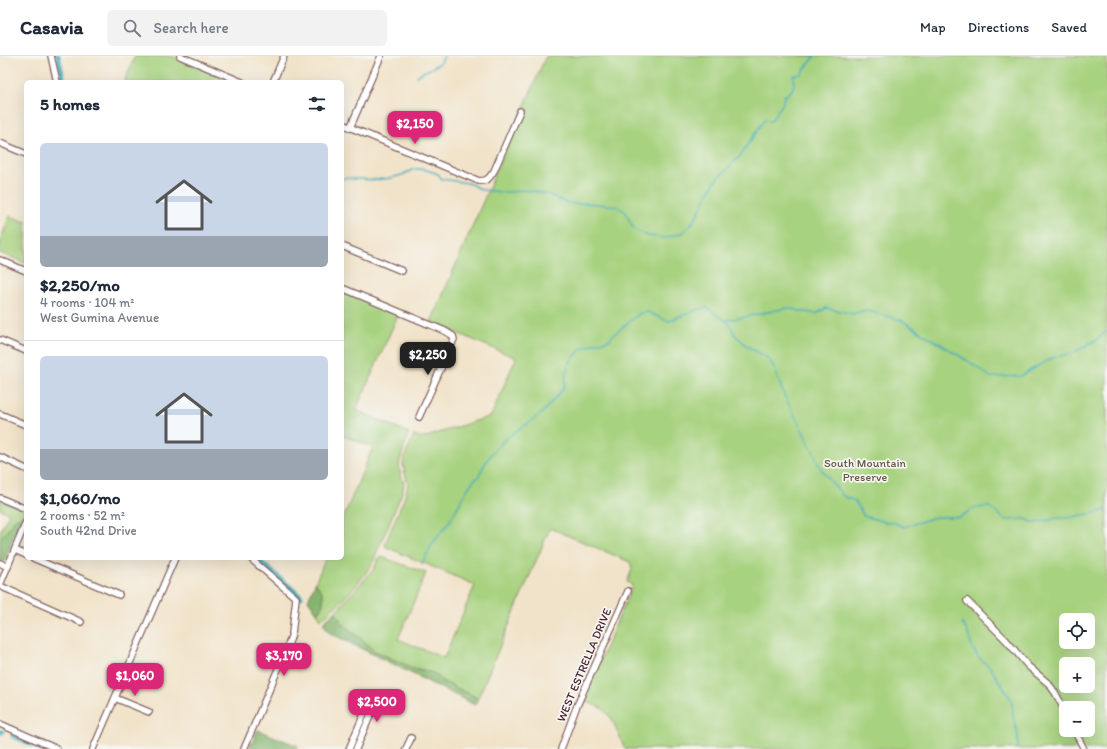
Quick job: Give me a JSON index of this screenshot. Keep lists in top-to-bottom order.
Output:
{
  "streets": {
    "street": ["WEST ESTRELLA DRIVE"]
  },
  "parks": ["South Mountain Preserve"],
  "page": {
    "header": "Casavia",
    "search": "Search here",
    "nav": ["Map", "Directions", "Saved"],
    "heading": "5 homes",
    "price": [
      "$2,150",
      "$2,250",
      "$3,170",
      "$1,060",
      "$2,500"
    ],
    "list": [
      {
        "name": "$2,250/mo",
        "note": "4 rooms · 104 m² · West Gumina Avenue"
      },
      {
        "name": "$1,060/mo",
        "note": "2 rooms · 52 m² · South 42nd Drive"
      }
    ],
    "map_buttons": ["+", "−"]
  }
}
